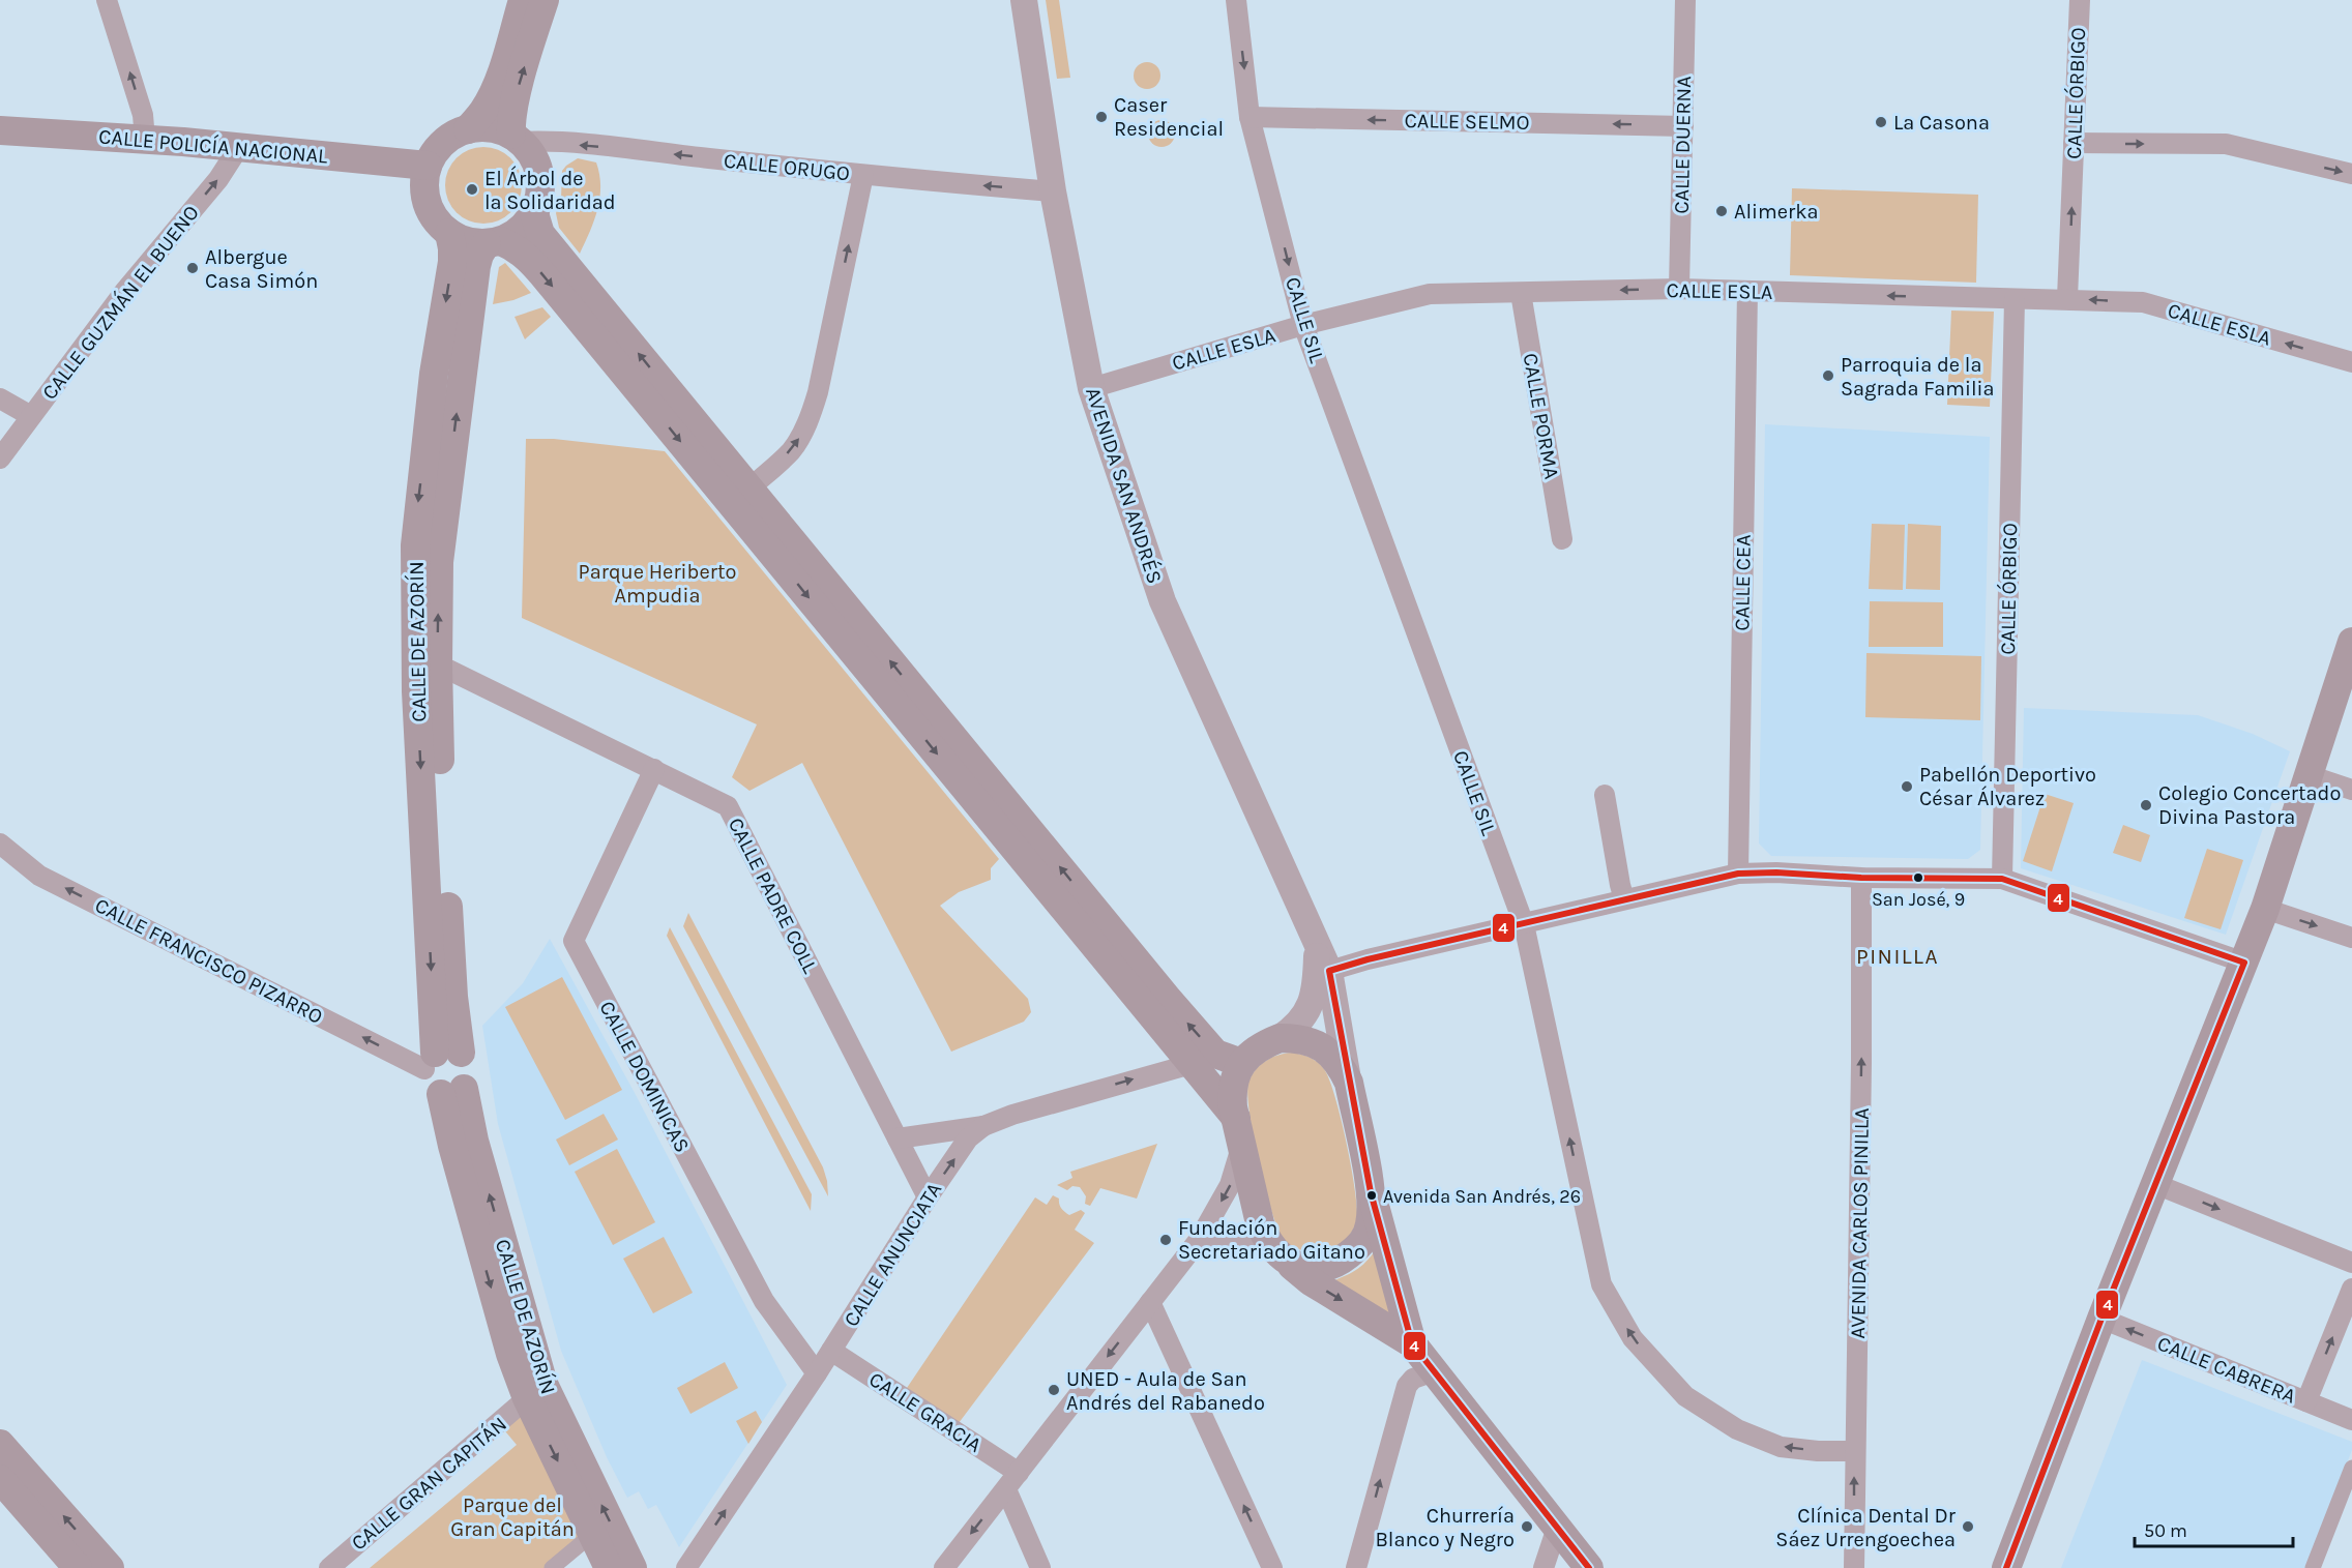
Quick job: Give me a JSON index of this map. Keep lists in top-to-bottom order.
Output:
{
  "streets": {
    "main road": ["CALLE POLICÍA NACIONAL", "CALLE DE AZORÍN"],
    "street": [
      "CALLE ÓRBIGO",
      "CALLE SELMO",
      "CALLE DUERNA",
      "CALLE ORUGO",
      "CALLE ESLA",
      "CALLE GUZMÁN EL BUENO",
      "CALLE SIL",
      "CALLE PORMA",
      "AVENIDA SAN ANDRÉS",
      "CALLE CEA",
      "CALLE PADRE COLL",
      "CALLE FRANCISCO PIZARRO",
      "CALLE DOMINICAS",
      "AVENIDA CARLOS PINILLA",
      "CALLE ANUNCIATA",
      "CALLE CABRERA",
      "CALLE GRACIA",
      "CALLE GRAN CAPITÁN"
    ]
  },
  "crossings": [
    ["CALLE ÓRBIGO", "CALLE ESLA"],
    ["CALLE SELMO", "CALLE DUERNA"],
    ["CALLE SELMO", "CALLE SIL"],
    ["CALLE DUERNA", "CALLE ESLA"],
    ["CALLE POLICÍA NACIONAL", "CALLE ORUGO"],
    ["CALLE POLICÍA NACIONAL", "CALLE GUZMÁN EL BUENO"],
    ["CALLE POLICÍA NACIONAL", "CALLE DE AZORÍN"],
    ["CALLE ORUGO", "AVENIDA SAN ANDRÉS"],
    ["CALLE ORUGO", "CALLE DE AZORÍN"],
    ["CALLE ESLA", "CALLE SIL"],
    ["CALLE ESLA", "CALLE PORMA"],
    ["CALLE ESLA", "AVENIDA SAN ANDRÉS"],
    ["CALLE ESLA", "CALLE CEA"],
    ["CALLE SIL", "AVENIDA CARLOS PINILLA"],
    ["CALLE DE AZORÍN", "CALLE PADRE COLL"],
    ["CALLE DE AZORÍN", "CALLE FRANCISCO PIZARRO"],
    ["CALLE DE AZORÍN", "CALLE GRAN CAPITÁN"],
    ["CALLE PADRE COLL", "CALLE DOMINICAS"],
    ["CALLE PADRE COLL", "CALLE ANUNCIATA"],
    ["CALLE DOMINICAS", "CALLE ANUNCIATA"],
    ["CALLE ANUNCIATA", "CALLE GRACIA"]
  ],
  "one_way": [
    "CALLE SELMO",
    "CALLE ORUGO",
    "CALLE GUZMÁN EL BUENO",
    "CALLE FRANCISCO PIZARRO",
    "AVENIDA CARLOS PINILLA",
    "CALLE ANUNCIATA"
  ],
  "districts": ["PINILLA"],
  "parks": ["Parque Heriberto Ampudia", "Parque del Gran Capitán"],
  "places": [
    "Caser Residencial",
    "La Casona",
    "El Árbol de la Solidaridad",
    "Alimerka",
    "Albergue Casa Simón",
    "Parroquia de la Sagrada Familia",
    "Pabellón Deportivo César Álvarez",
    "Colegio Concertado Divina Pastora",
    "San José, 9",
    "Avenida San Andrés, 26",
    "Fundación Secretariado Gitano",
    "UNED - Aula de San Andrés del Rabanedo",
    "Churrería Blanco y Negro",
    "Clínica Dental Dr Sáez Urrengoechea"
  ],
  "lines": ["transit line 4"],
  "scale_bar": "50 m"
}
